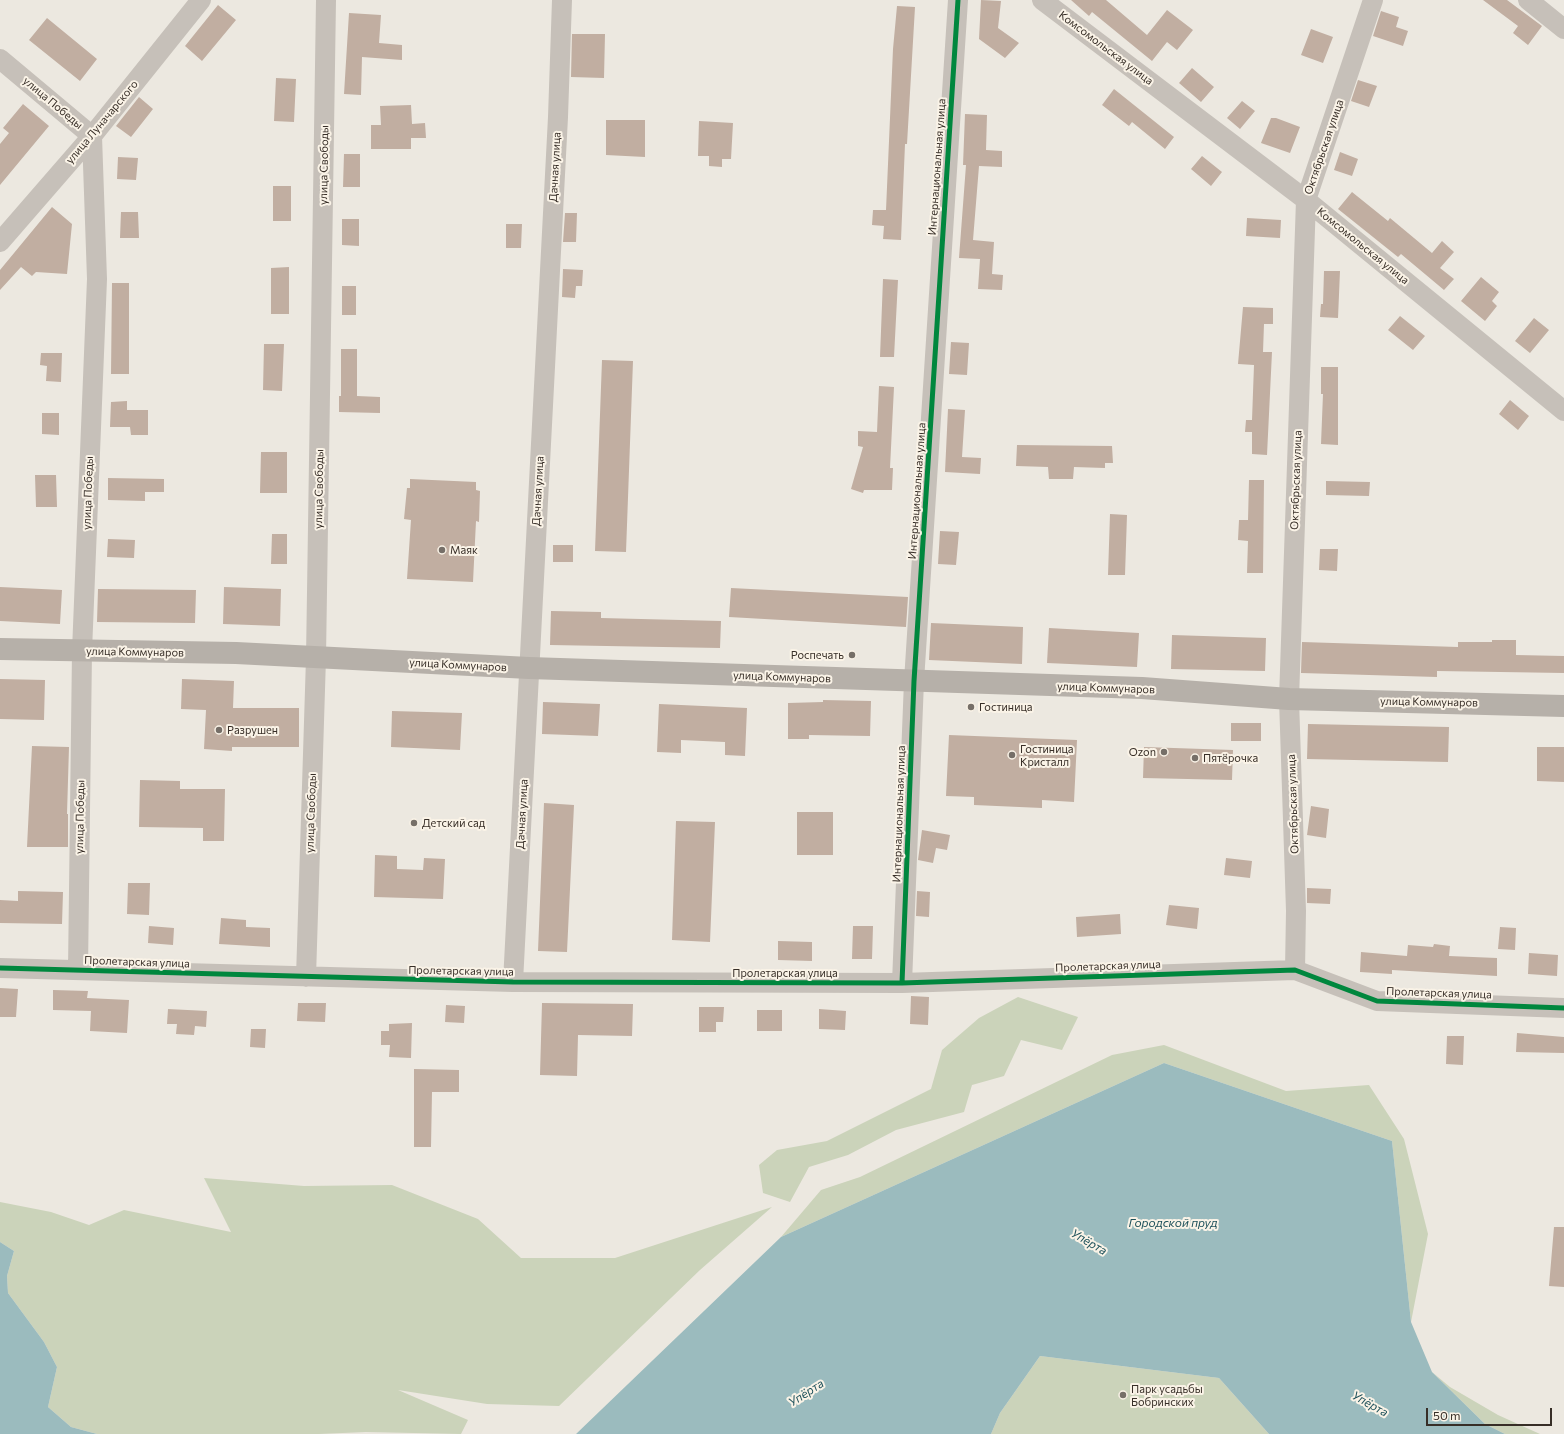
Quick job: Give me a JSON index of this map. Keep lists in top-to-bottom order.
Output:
{
  "streets": {
    "main road": ["улица Коммунаров"],
    "street": [
      "Комсомольская улица",
      "улица Победы",
      "улица Луначарского",
      "Октябрьская улица",
      "улица Свободы",
      "Дачная улица",
      "Интернациональная улица",
      "Пролетарская улица"
    ]
  },
  "crossings": [
    ["Комсомольская улица", "Октябрьская улица"],
    ["улица Победы", "улица Луначарского"],
    ["улица Победы", "улица Коммунаров"],
    ["улица Победы", "Пролетарская улица"],
    ["Октябрьская улица", "улица Коммунаров"],
    ["Октябрьская улица", "Пролетарская улица"],
    ["улица Свободы", "улица Коммунаров"],
    ["улица Свободы", "Пролетарская улица"],
    ["Дачная улица", "улица Коммунаров"],
    ["Дачная улица", "Пролетарская улица"],
    ["Интернациональная улица", "улица Коммунаров"],
    ["Интернациональная улица", "Пролетарская улица"]
  ],
  "water": ["Городской пруд", "Упёрта"],
  "places": [
    "Маяк",
    "Роспечать",
    "Гостиница",
    "Разрушен",
    "Ozon",
    "Гостиница Кристалл",
    "Пятёрочка",
    "Детский сад",
    "Парк усадьбы Бобринских"
  ],
  "scale_bar": "50 m"
}
